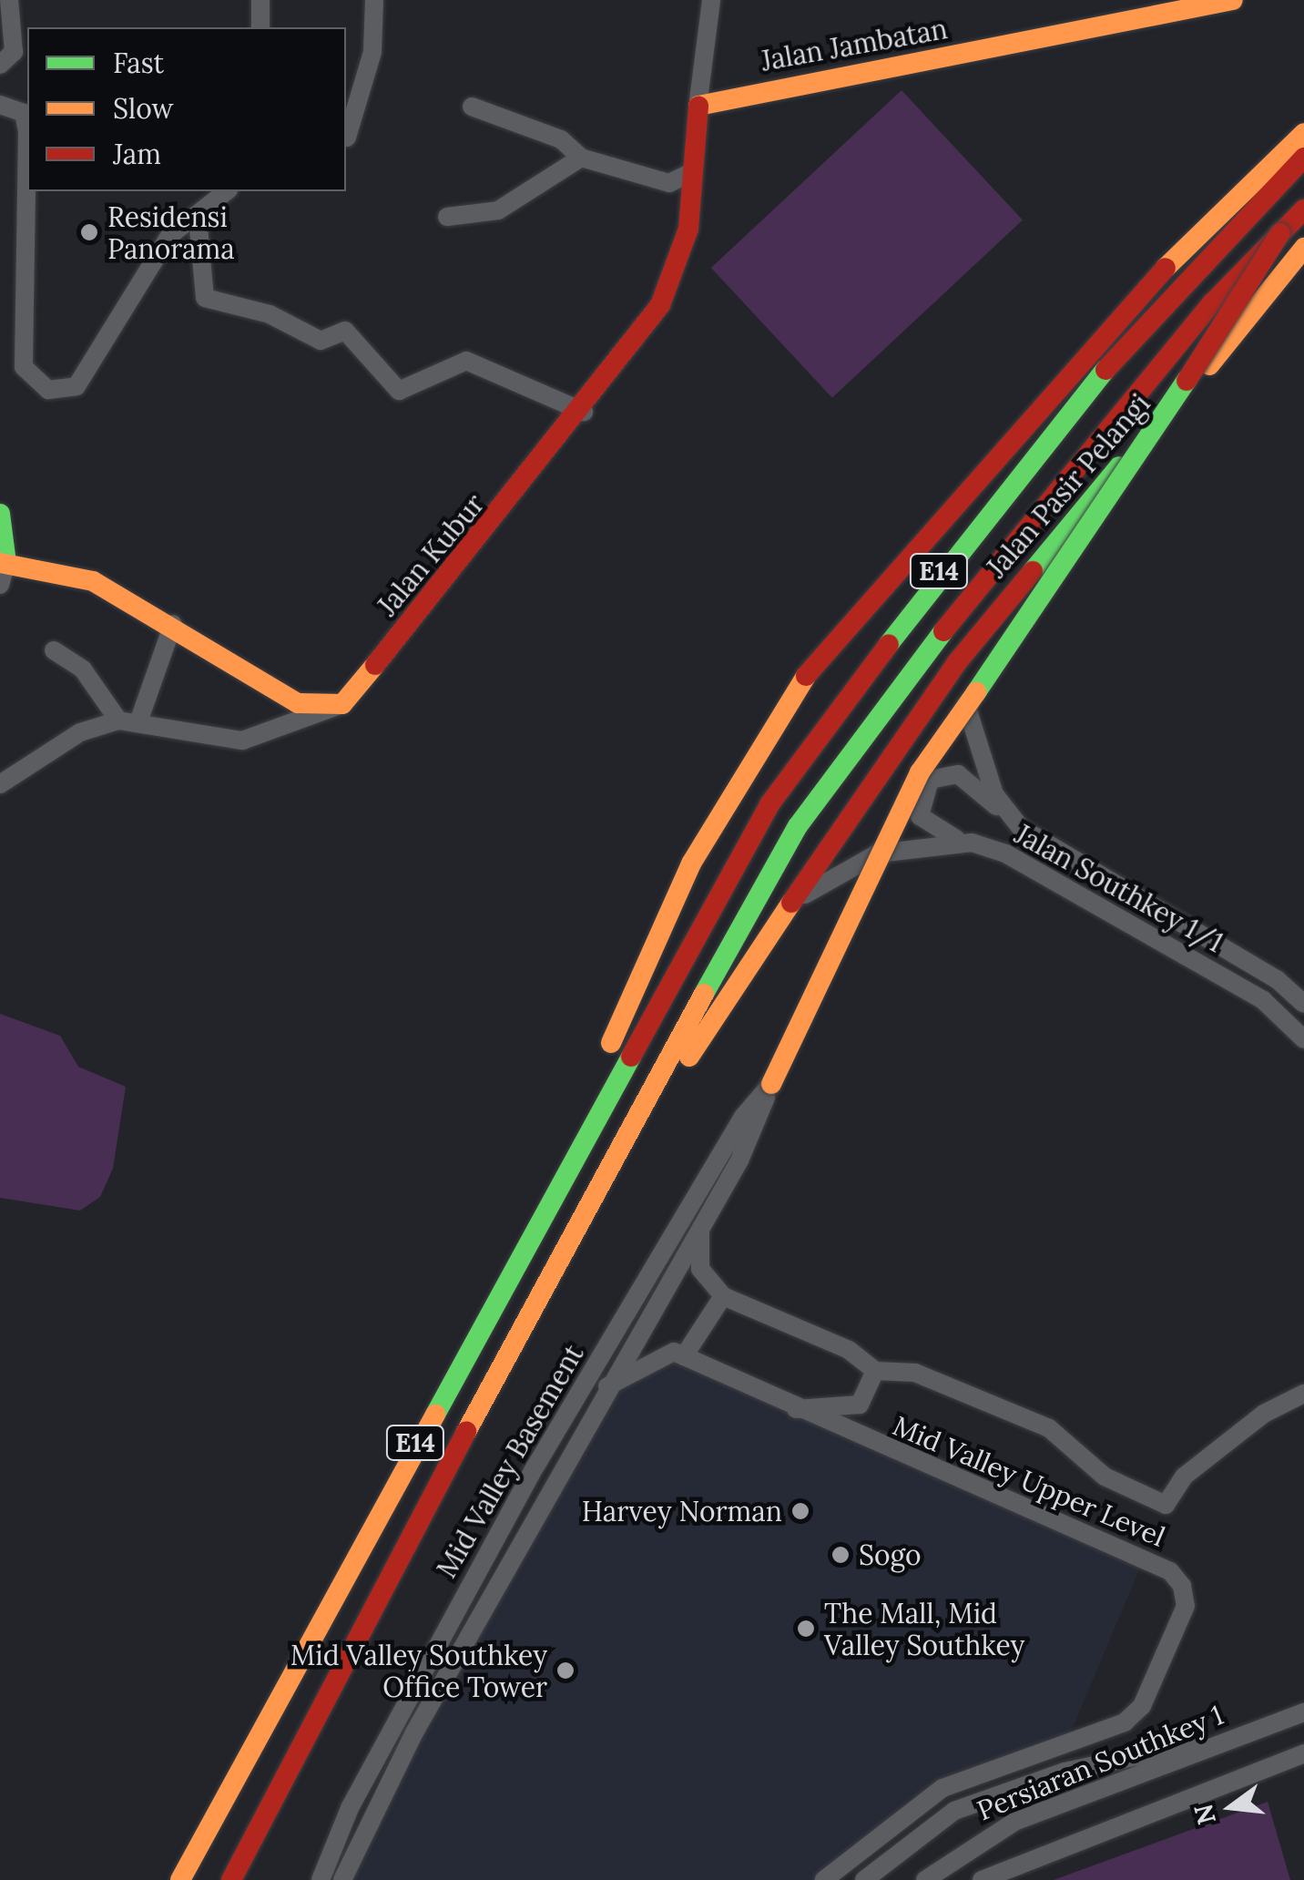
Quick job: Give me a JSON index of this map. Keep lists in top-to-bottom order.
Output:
{
  "streets": {
    "main road": [
      "Jalan Jambatan",
      "Jalan Pasir Pelangi",
      "Jalan Kubur",
      "E14"
    ],
    "street": [
      "Jalan Southkey 1/1",
      "Mid Valley Basement",
      "Mid Valley Upper Level",
      "Persiaran Southkey 1"
    ]
  },
  "crossings": [
    ["Jalan Jambatan", "Jalan Kubur"],
    ["Jalan Pasir Pelangi", "E14"],
    ["Jalan Pasir Pelangi", "Jalan Southkey 1/1"]
  ],
  "places": [
    "Residensi Panorama",
    "Harvey Norman",
    "Sogo",
    "The Mall, Mid Valley Southkey",
    "Mid Valley Southkey Office Tower"
  ],
  "legend": ["Fast", "Slow", "Jam"],
  "north": "left"
}
